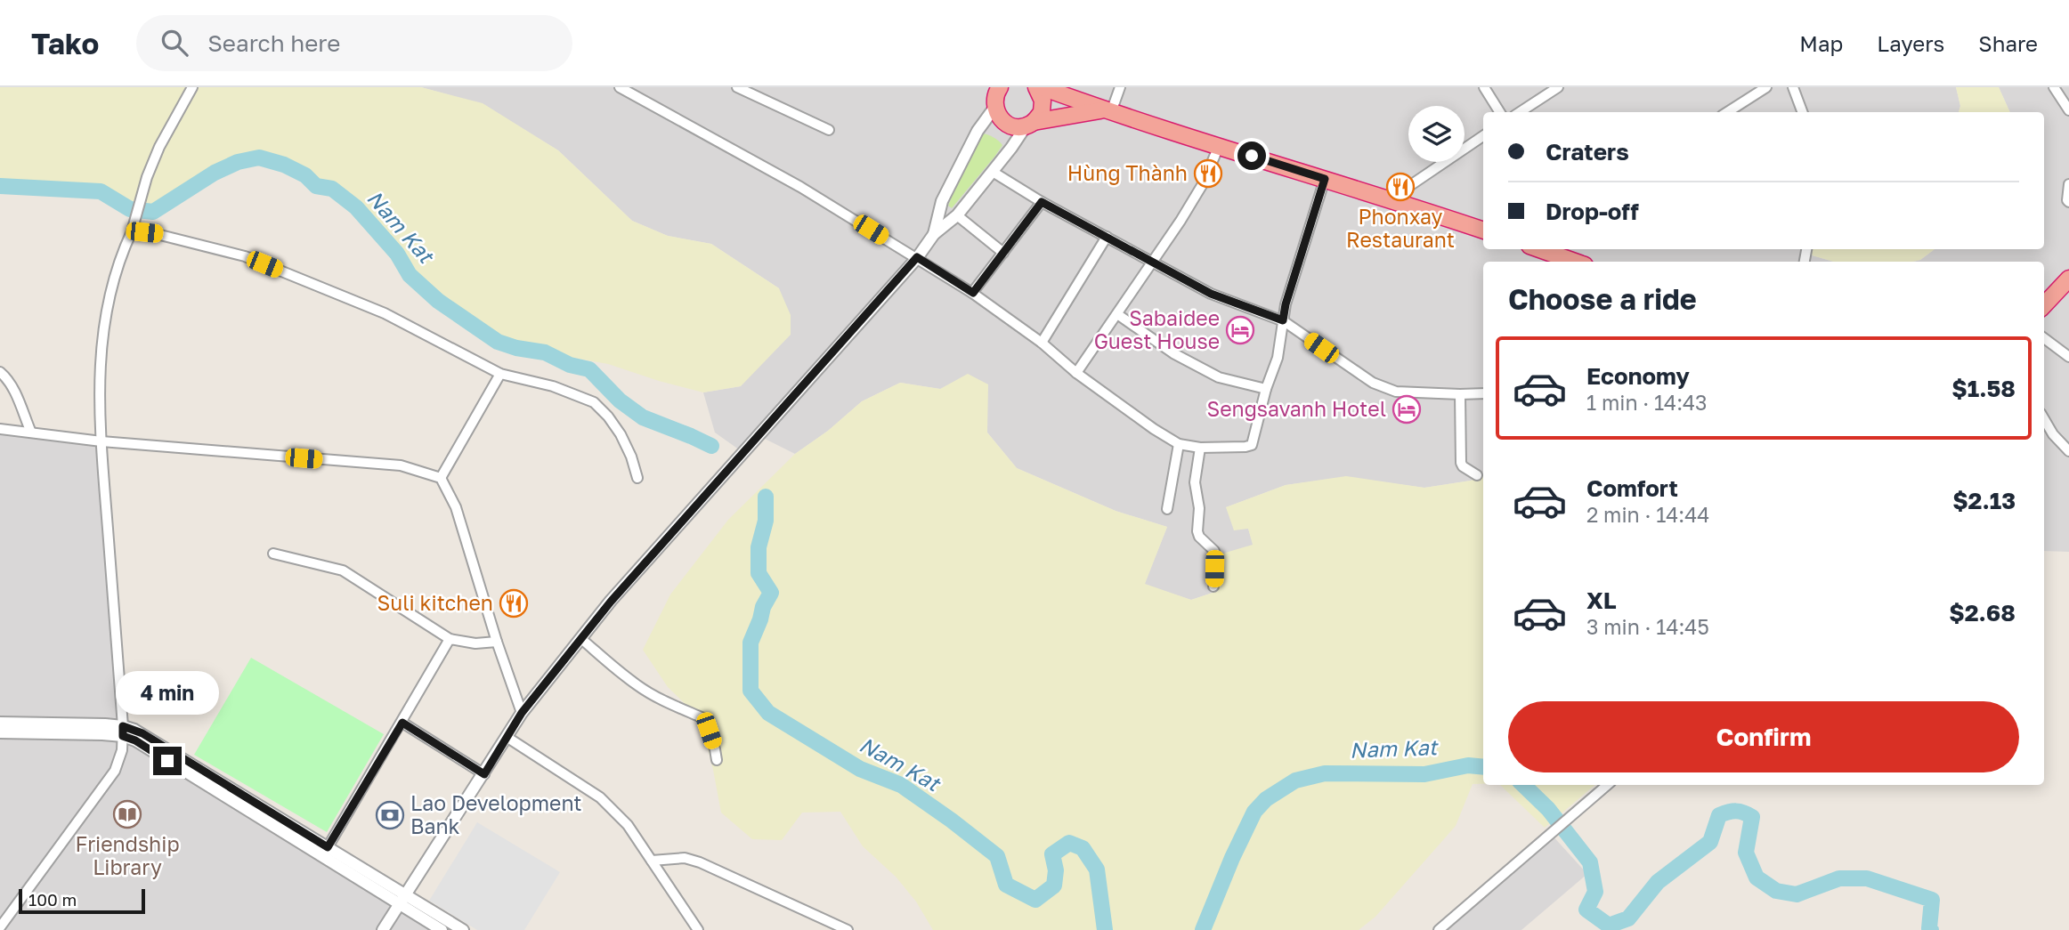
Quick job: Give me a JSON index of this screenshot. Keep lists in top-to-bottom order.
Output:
{
  "water": ["Nam Kat"],
  "places": {
    "restaurant": ["Hùng Thành", "Phonxay Restaurant", "Suli kitchen"],
    "hotel": ["Sabaidee Guest House", "Sengsavanh Hotel"],
    "library": ["Friendship Library"],
    "bank": ["Lao Development Bank"]
  },
  "scale_bar": "100 m",
  "page": {
    "header": "Tako",
    "search": "Search here",
    "nav": ["Map", "Layers", "Share"],
    "banner": ["Craters", "Drop-off"],
    "heading": "Choose a ride",
    "list": [
      {
        "name": "Economy",
        "note": "1 min · 14:43",
        "value": "$1.58"
      },
      {
        "name": "Comfort",
        "note": "2 min · 14:44",
        "value": "$2.13"
      },
      {
        "name": "XL",
        "note": "3 min · 14:45",
        "value": "$2.68"
      }
    ],
    "bubble": "4 min",
    "buttons": "Confirm",
    "scale": "100 m"
  }
}
